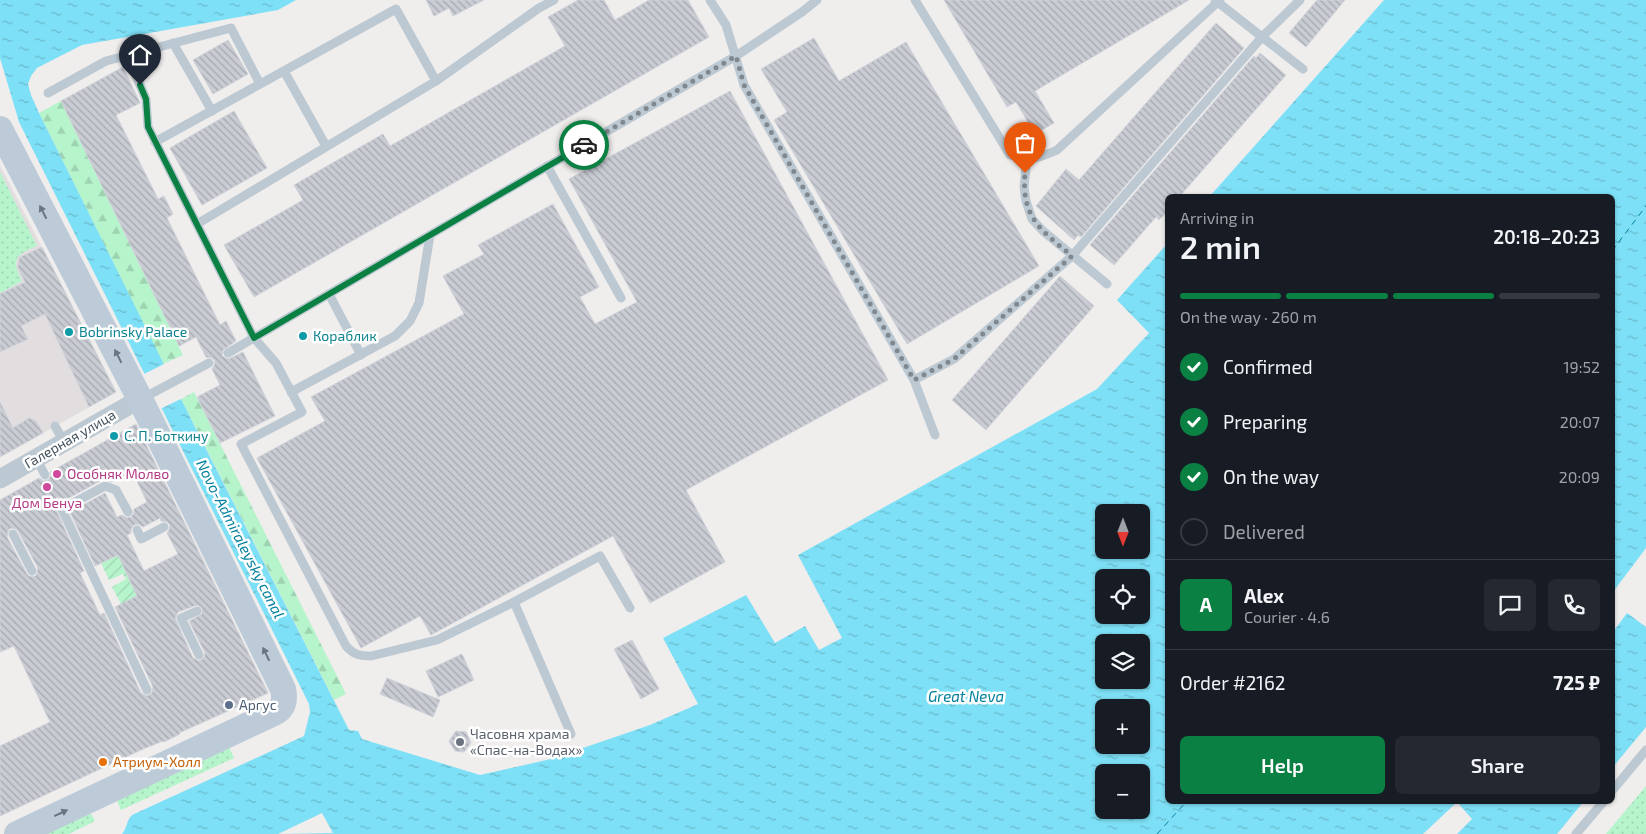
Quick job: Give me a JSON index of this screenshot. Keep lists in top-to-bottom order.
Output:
{
  "streets": {
    "street": ["Галерная улица"]
  },
  "water": ["Novo-Admiraleysky canal", "Great Neva"],
  "places": [
    "Bobrinsky Palace",
    "Кораблик",
    "С. П. Боткину",
    "Особняк Молво",
    "Дом Бенуа",
    "Аргус",
    "Часовня храма «Спас-на-Водах»",
    "Атриум-Холл"
  ],
  "north": "bottom",
  "page": {
    "heading": ["2 min", "Arriving in", "20:18–20:23"],
    "panel": [
      "Alex",
      "Courier · 4.6",
      "Order #2162",
      "725 ₽"
    ],
    "bar": "On the way · 260 m",
    "list": [
      ["Confirmed", "19:52"],
      ["Preparing", "20:07"],
      ["On the way", "20:09"],
      "Delivered"
    ],
    "map_buttons": ["+", "−"],
    "round": "A",
    "buttons": ["Help", "Share"]
  }
}
